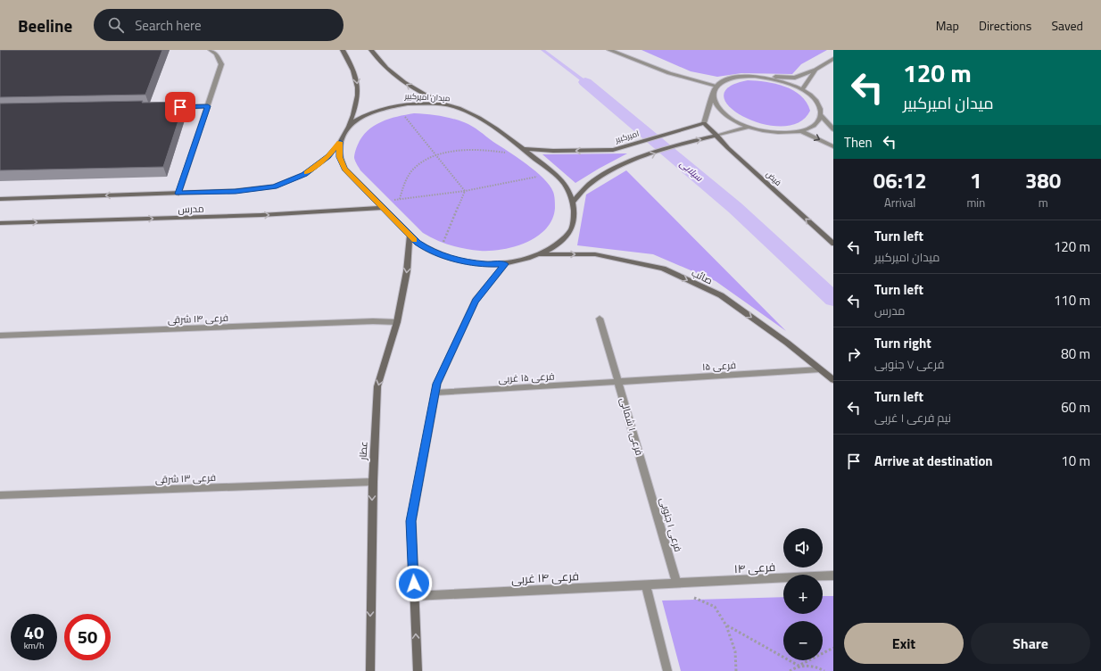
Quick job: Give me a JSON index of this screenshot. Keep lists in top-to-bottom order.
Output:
{
  "streets": {
    "main road": [
      "میدان امیرکبیر",
      "امیرکبیر",
      "فیض",
      "مدرس",
      "صائب",
      "عطار"
    ],
    "street": [
      "فرعی ۱۴ شرقی",
      "فرعی ۱۵",
      "فرعی ۱۵ غربی",
      "فرعی ۱ شمالی",
      "فرعی ۱۳ شرقی",
      "فرعی ۱ جنوبی",
      "فرعی ۱۴",
      "فرعی ۱۴ غربی"
    ]
  },
  "crossings": [
    ["میدان امیرکبیر", "امیرکبیر"],
    ["میدان امیرکبیر", "مدرس"],
    ["میدان امیرکبیر", "صائب"],
    ["میدان امیرکبیر", "عطار"],
    ["امیرکبیر", "فیض"],
    ["صائب", "فرعی ۱۵"],
    ["فرعی ۱۴ شرقی", "عطار"],
    ["فرعی ۱۵", "فرعی ۱۵ غربی"],
    ["فرعی ۱۵", "فرعی ۱ شمالی"],
    ["فرعی ۱۵ غربی", "فرعی ۱ شمالی"],
    ["فرعی ۱ شمالی", "فرعی ۱ جنوبی"],
    ["عطار", "فرعی ۱۳ شرقی"],
    ["فرعی ۱ جنوبی", "فرعی ۱۴"],
    ["فرعی ۱ جنوبی", "فرعی ۱۴ غربی"],
    ["فرعی ۱۴", "فرعی ۱۴ غربی"]
  ],
  "one_way": ["فیض", "صائب"],
  "water": ["سیلابی"],
  "page": {
    "header": "Beeline",
    "search": "Search here",
    "nav": ["Map", "Directions", "Saved"],
    "turn": ["120 m", "میدان امیرکبیر"],
    "then": "Then",
    "eta": [
      "06:12",
      "Arrival",
      "1",
      "min",
      "380",
      "m"
    ],
    "list": [
      {
        "name": "Turn left",
        "note": "میدان امیرکبیر",
        "value": "120 m"
      },
      {
        "name": "Turn left",
        "note": "مدرس",
        "value": "110 m"
      },
      {
        "name": "Turn right",
        "note": "فرعی ۷ جنوبی",
        "value": "80 m"
      },
      {
        "name": "Turn left",
        "note": "نیم فرعی ۱ غربی",
        "value": "60 m"
      },
      {
        "name": "Arrive at destination",
        "value": "10 m"
      }
    ],
    "map_buttons": ["+", "−"],
    "speed": "40 km/h",
    "limit": "50",
    "buttons": ["Exit", "Share"]
  }
}
